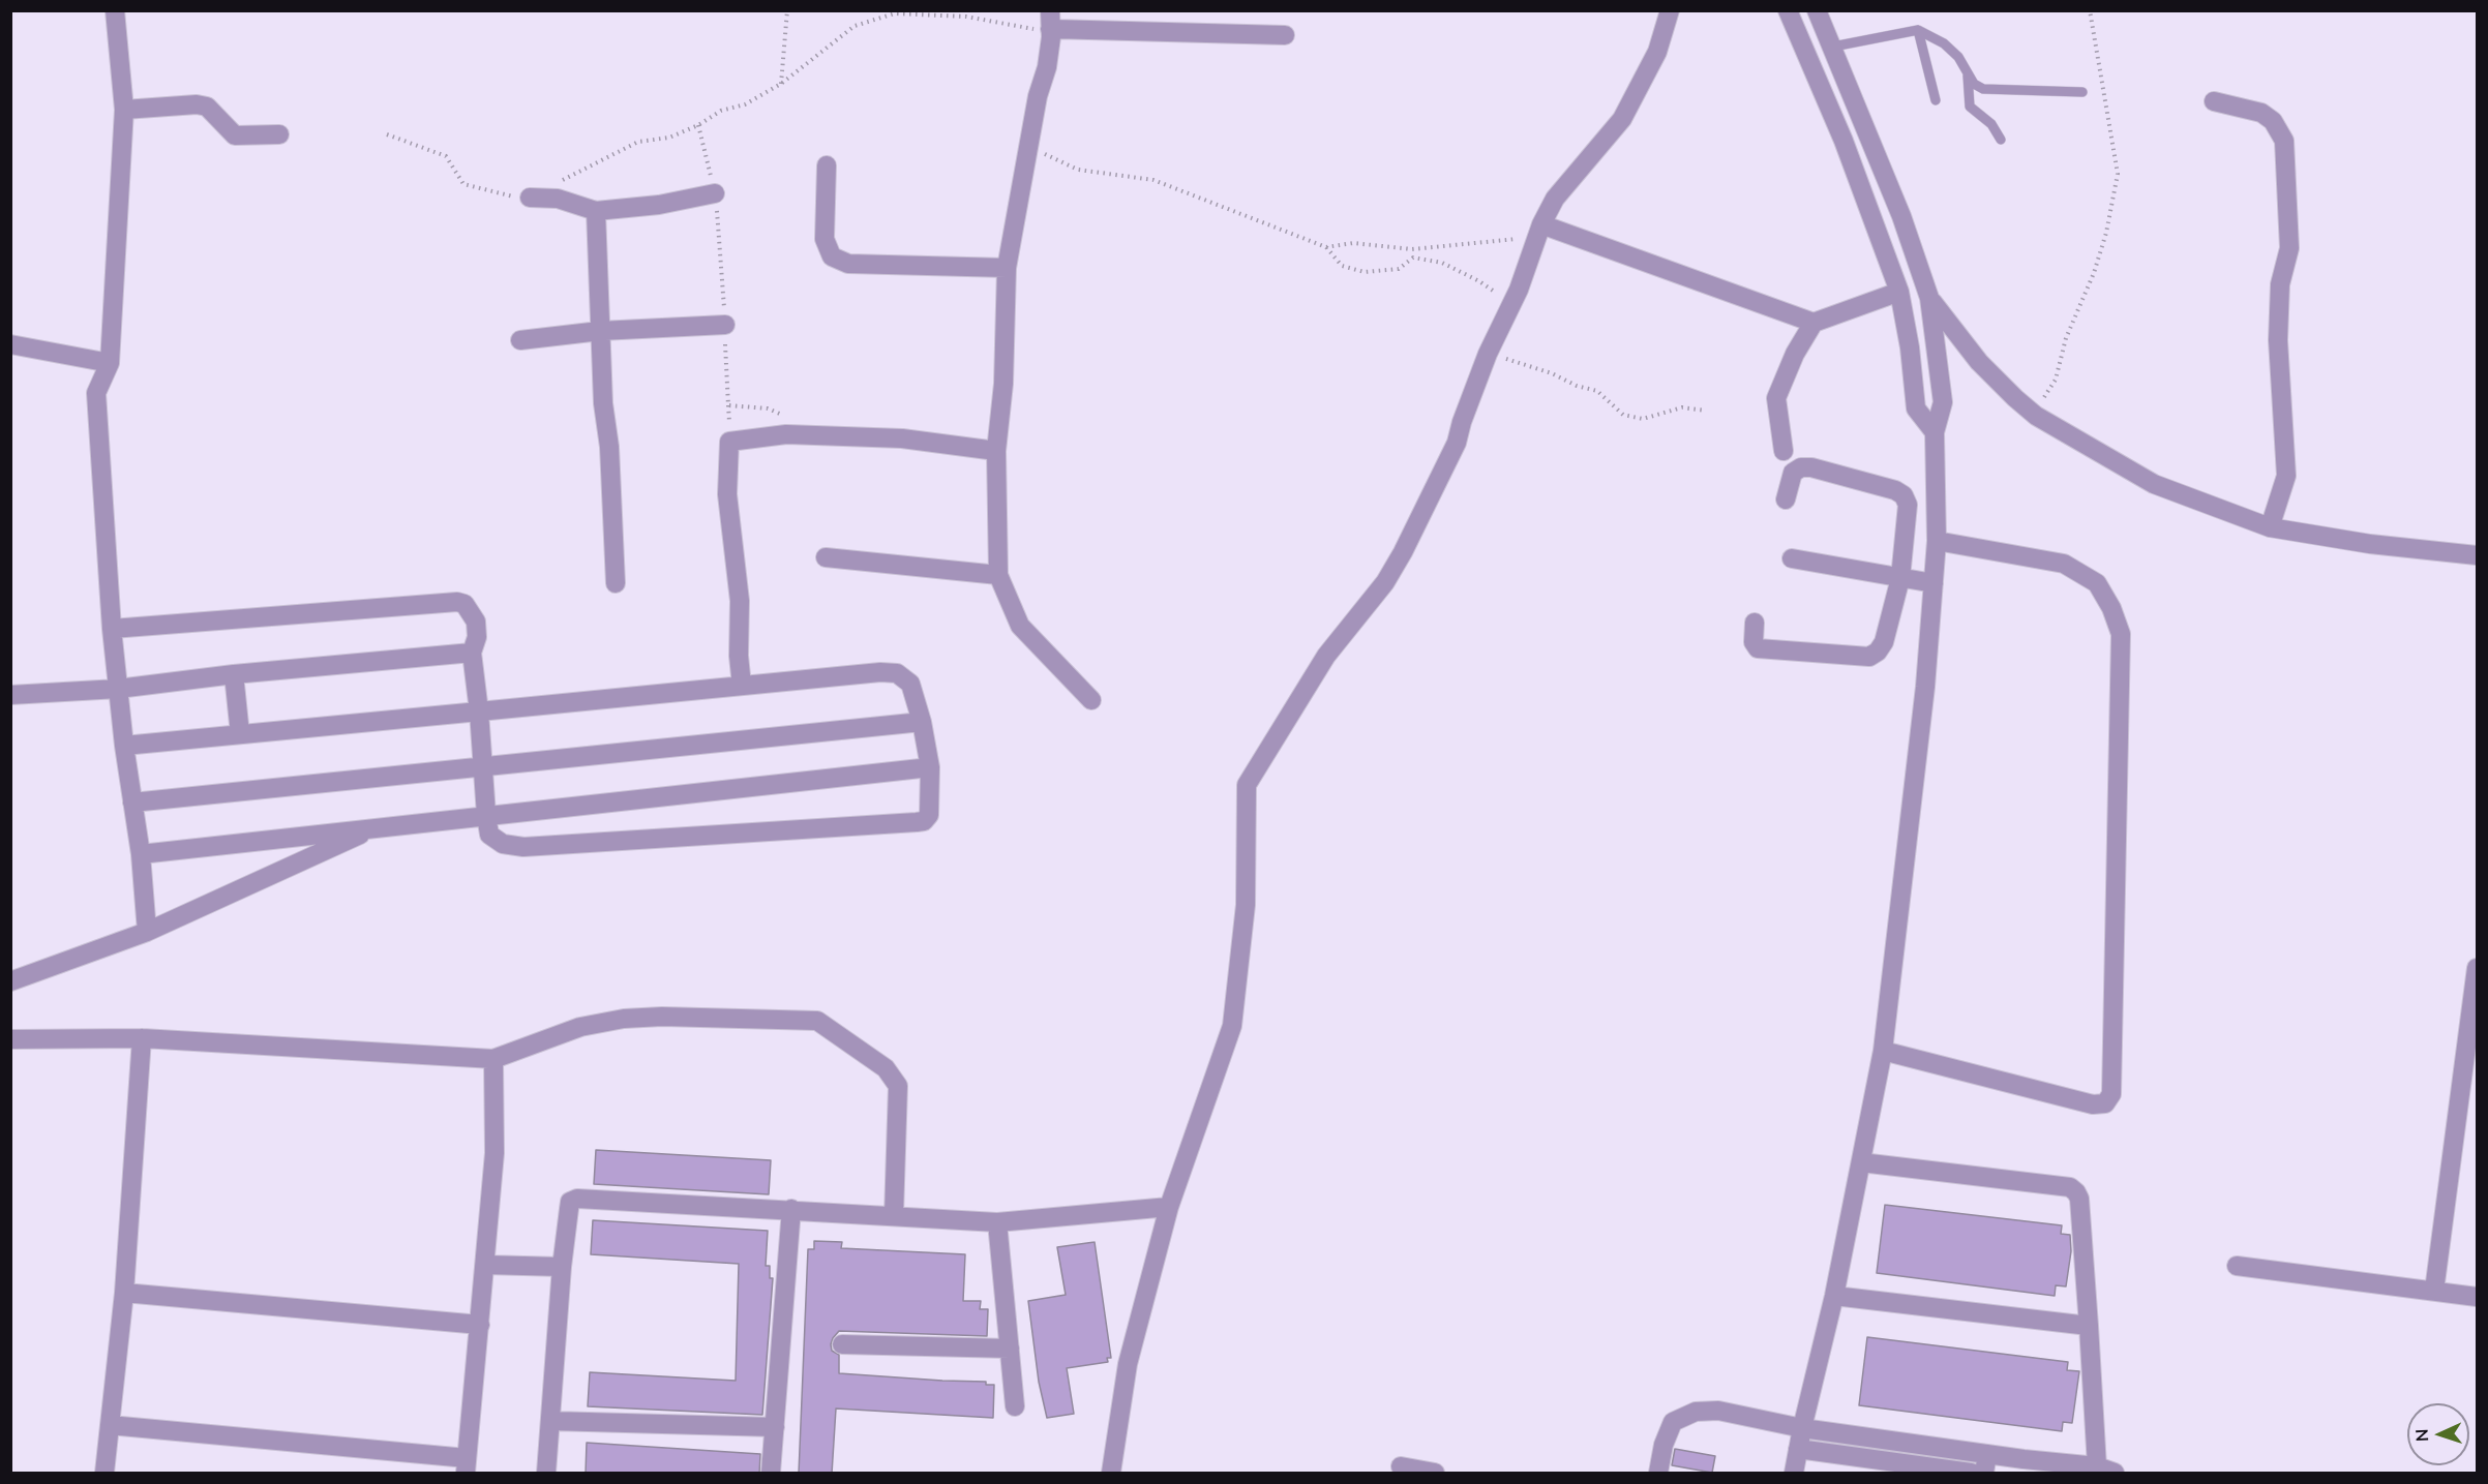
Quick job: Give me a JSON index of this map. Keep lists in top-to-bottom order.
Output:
{
  "north": "left"
}
